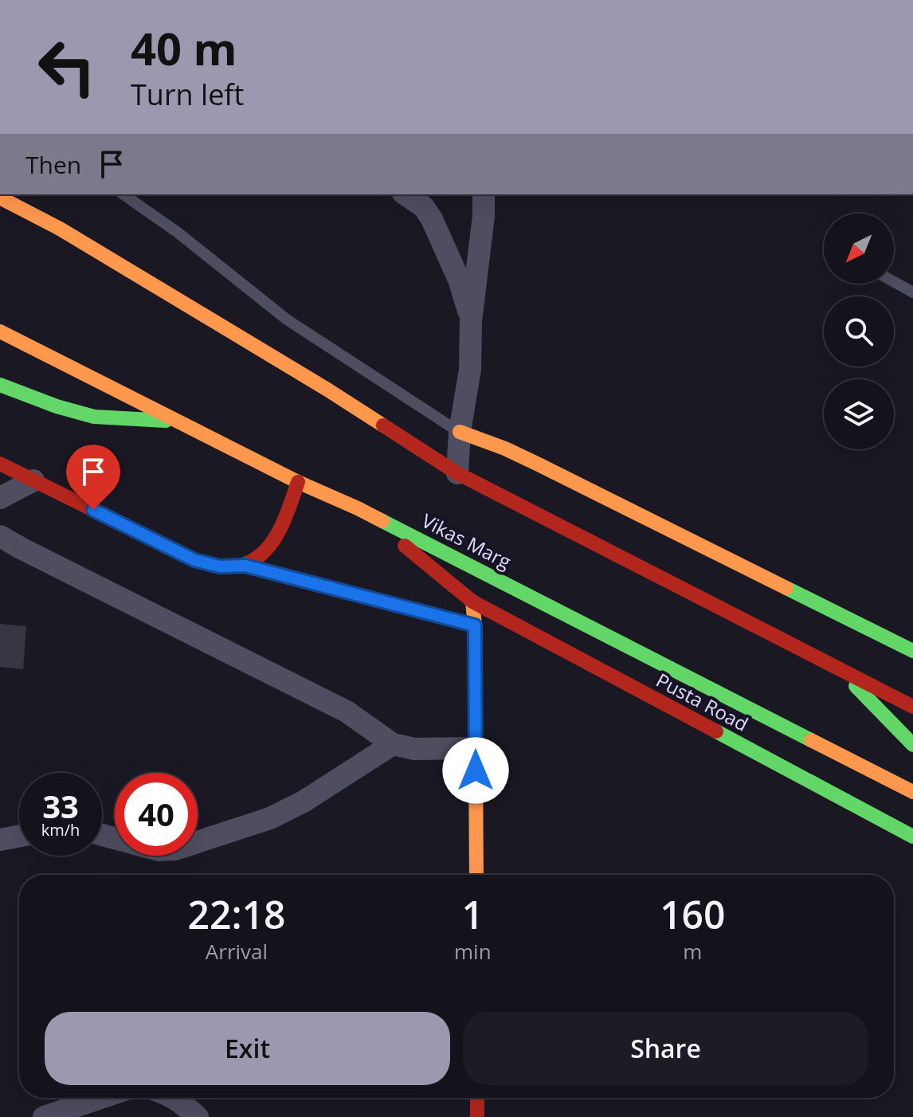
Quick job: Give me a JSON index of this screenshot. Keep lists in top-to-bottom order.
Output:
{
  "streets": {
    "main road": ["Vikas Marg", "Pusta Road"]
  },
  "crossings": [
    ["Vikas Marg", "Pusta Road"]
  ],
  "north": "bottom left",
  "page": {
    "turn": ["40 m", "Turn left"],
    "then": "Then",
    "speed": "33 km/h",
    "limit": "40",
    "eta": [
      "22:18",
      "Arrival",
      "1",
      "min",
      "160",
      "m"
    ],
    "buttons": ["Exit", "Share"]
  }
}
